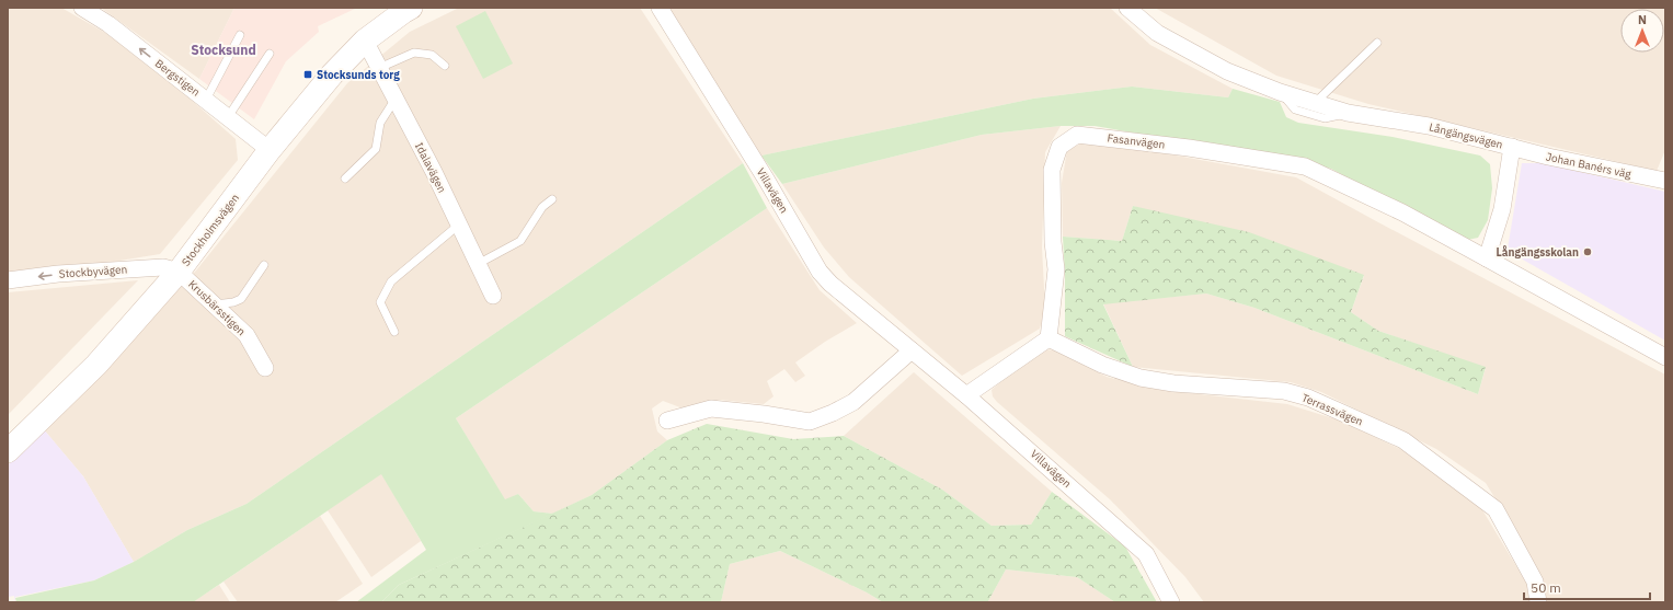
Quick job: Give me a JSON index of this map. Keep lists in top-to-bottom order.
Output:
{
  "streets": {
    "street": [
      "Bergstigen",
      "Långängsvägen",
      "Fasanvägen",
      "Johan Banérs väg",
      "Idalavägen",
      "Villavägen",
      "Stockholmsvägen",
      "Stockbyvägen",
      "Krusbärsstigen",
      "Terrassvägen"
    ]
  },
  "crossings": [
    ["Bergstigen", "Stockholmsvägen"],
    ["Långängsvägen", "Fasanvägen"],
    ["Långängsvägen", "Johan Banérs väg"],
    ["Fasanvägen", "Terrassvägen"],
    ["Idalavägen", "Stockholmsvägen"],
    ["Stockholmsvägen", "Stockbyvägen"],
    ["Stockholmsvägen", "Krusbärsstigen"],
    ["Stockbyvägen", "Krusbärsstigen"]
  ],
  "one_way": ["Bergstigen", "Stockbyvägen"],
  "districts": ["Stocksund"],
  "places": {
    "transit": ["Stocksunds torg"],
    "other": ["Långängsskolan"]
  },
  "scale_bar": "50 m",
  "north": "top"
}
